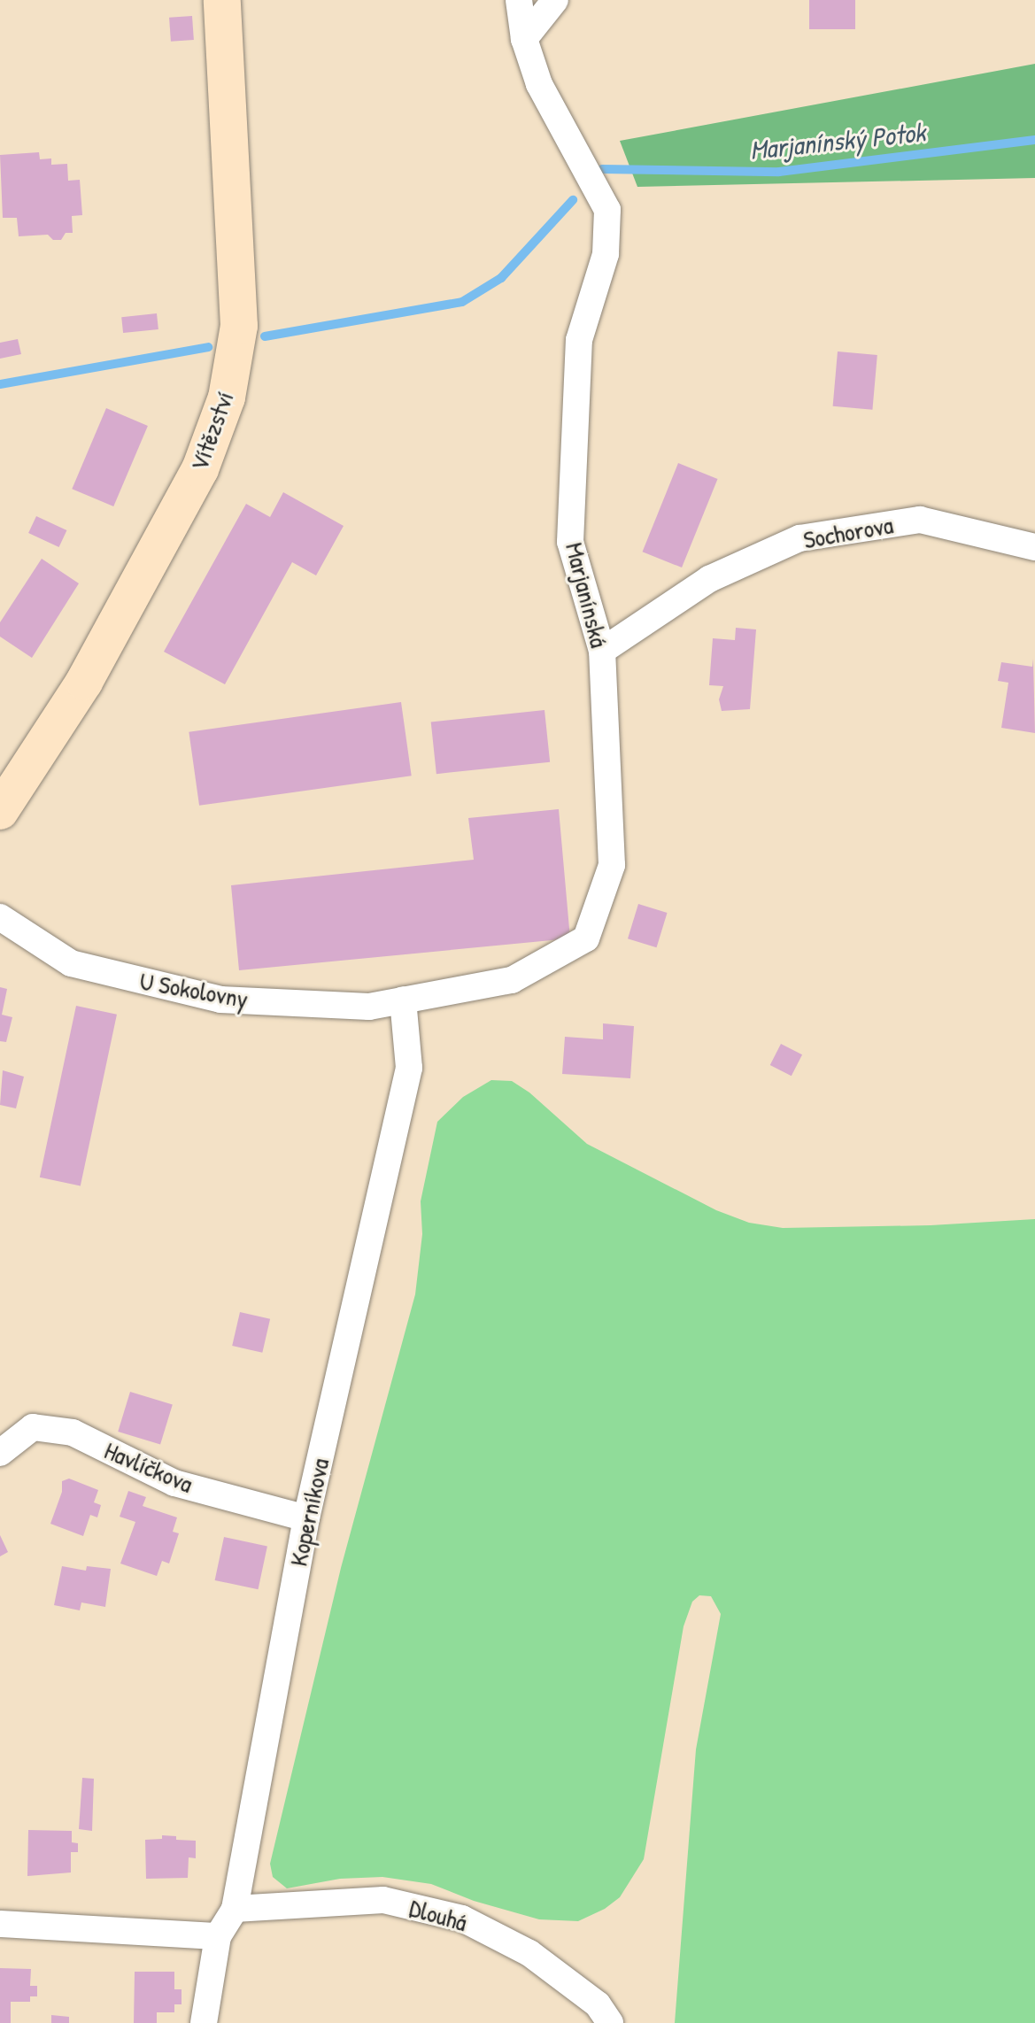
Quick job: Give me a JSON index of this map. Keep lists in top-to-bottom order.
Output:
{
  "streets": {
    "main road": ["Vítězství"],
    "street": [
      "Sochorova",
      "Marjanínská",
      "U Sokolovny",
      "Havlíčkova",
      "Koperníkova",
      "Dlouhá"
    ]
  },
  "crossings": [
    ["Sochorova", "Marjanínská"],
    ["Marjanínská", "U Sokolovny"],
    ["Marjanínská", "Koperníkova"],
    ["U Sokolovny", "Koperníkova"],
    ["Havlíčkova", "Koperníkova"],
    ["Koperníkova", "Dlouhá"]
  ],
  "water": ["Marjanínský Potok"]
}
